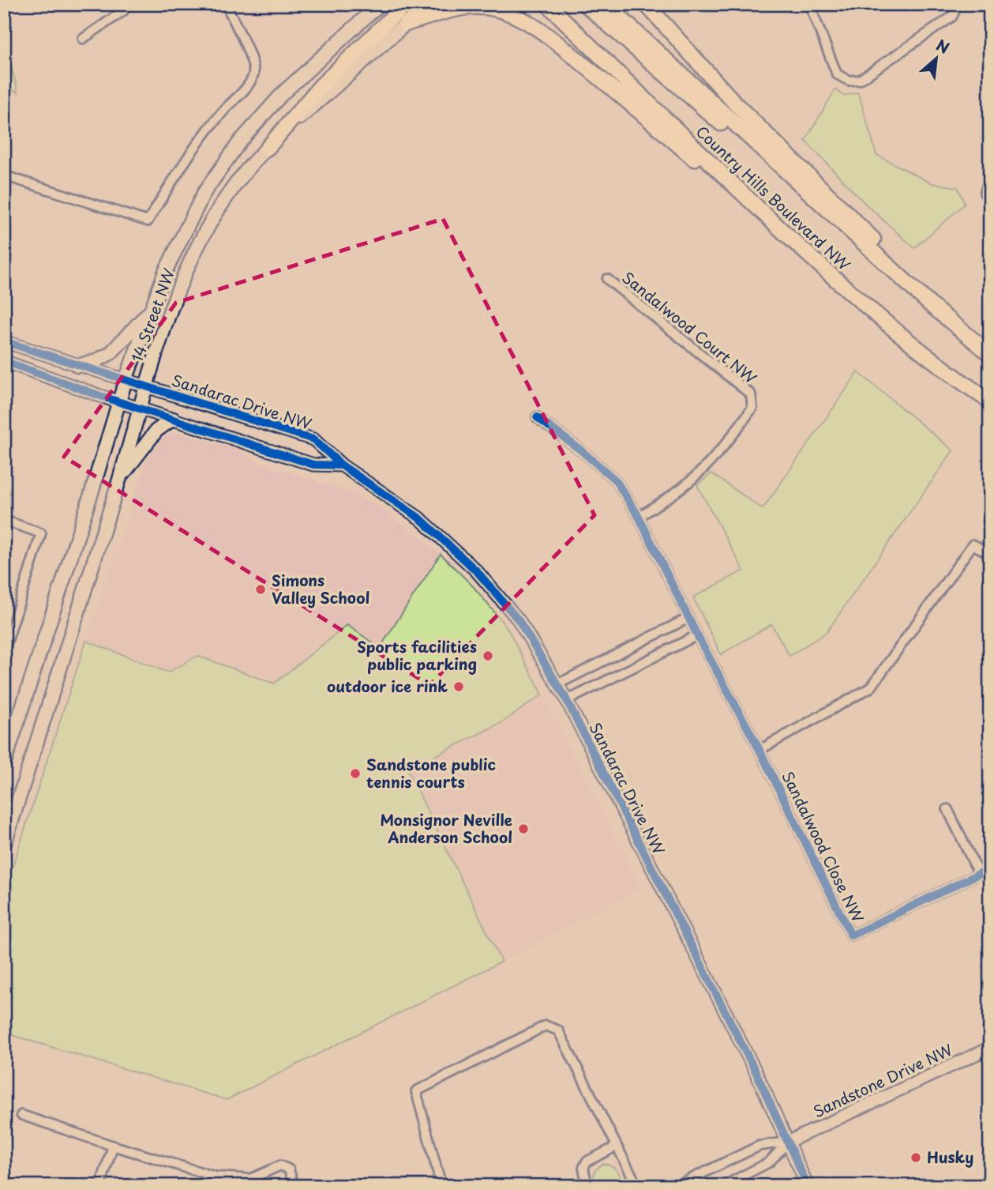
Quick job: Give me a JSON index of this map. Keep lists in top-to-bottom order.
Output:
{
  "streets": {
    "main road": ["Country Hills Boulevard NW", "14 Street NW"],
    "street": [
      "Sandalwood Court NW",
      "Sandarac Drive NW",
      "Sandalwood Close NW",
      "Sandstone Drive NW"
    ]
  },
  "crossings": [
    ["14 Street NW", "Sandarac Drive NW"],
    ["Sandalwood Court NW", "Sandalwood Close NW"],
    ["Sandarac Drive NW", "Sandstone Drive NW"]
  ],
  "places": [
    "Simons Valley School",
    "Sports facilities public parking",
    "outdoor ice rink",
    "Sandstone public tennis courts",
    "Monsignor Neville Anderson School",
    "Husky"
  ],
  "north": "top right"
}
